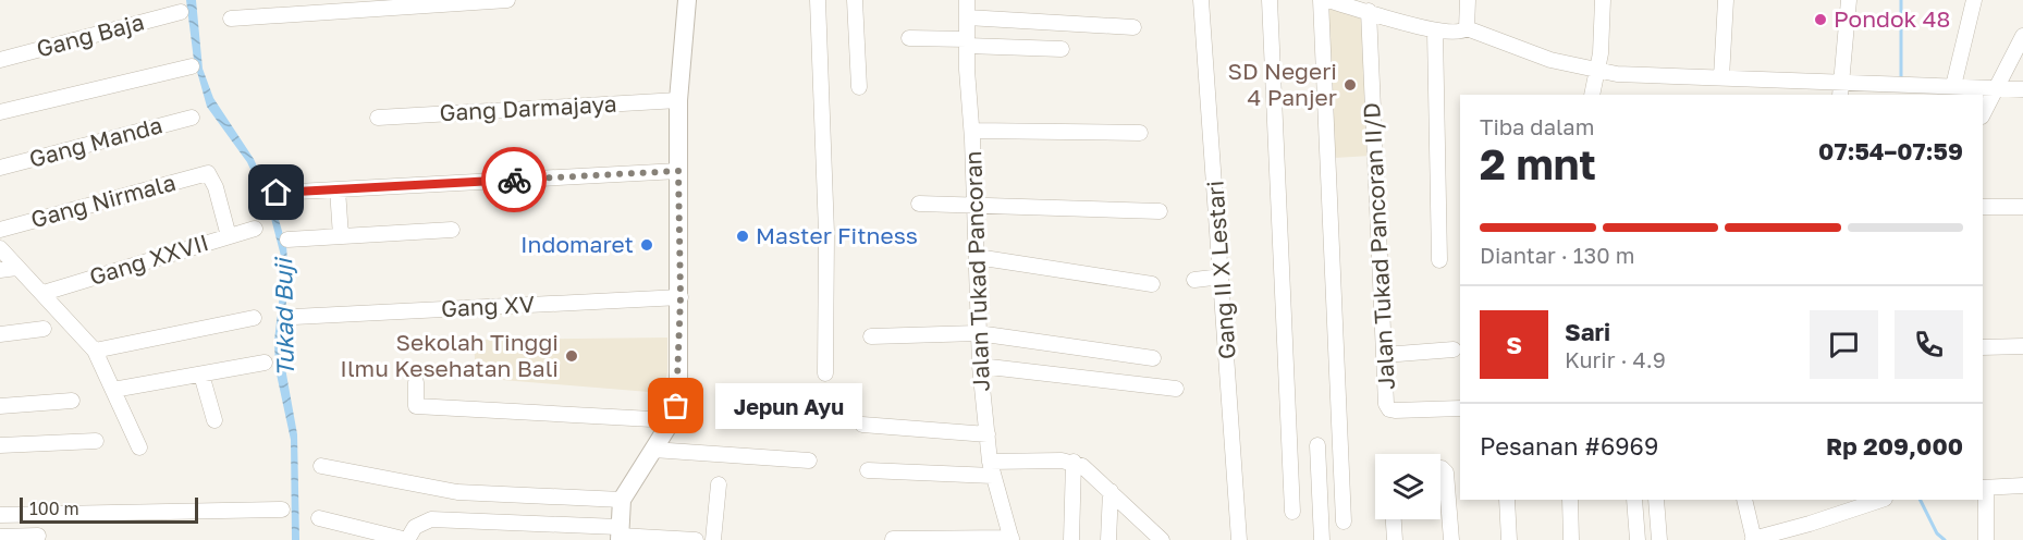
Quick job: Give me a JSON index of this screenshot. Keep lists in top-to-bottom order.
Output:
{
  "streets": {
    "street": [
      "Gang Baja",
      "Gang Darmajaya",
      "Gang Manda",
      "Gang Nirmala",
      "Jalan Tukad Pancoran II/D",
      "Gang XXVII",
      "Gang II X Lestari",
      "Jalan Tukad Pancoran",
      "Gang XV"
    ]
  },
  "crossings": [
    ["Gang Nirmala", "Gang XXVII"]
  ],
  "water": ["Tukad Buji"],
  "places": [
    "Pondok 48",
    "SD Negeri 4 Panjer",
    "Master Fitness",
    "Indomaret",
    "Sekolah Tinggi Ilmu Kesehatan Bali",
    "Jepun Ayu"
  ],
  "scale_bar": "100 m",
  "page": {
    "heading": ["2 mnt", "Tiba dalam", "07:54–07:59"],
    "panel": [
      "Sari",
      "Kurir · 4.9",
      "Pesanan #6969",
      "Rp 209,000"
    ],
    "bar": "Diantar · 130 m",
    "round": "S",
    "bubble": "Jepun Ayu",
    "scale": "100 m"
  }
}
